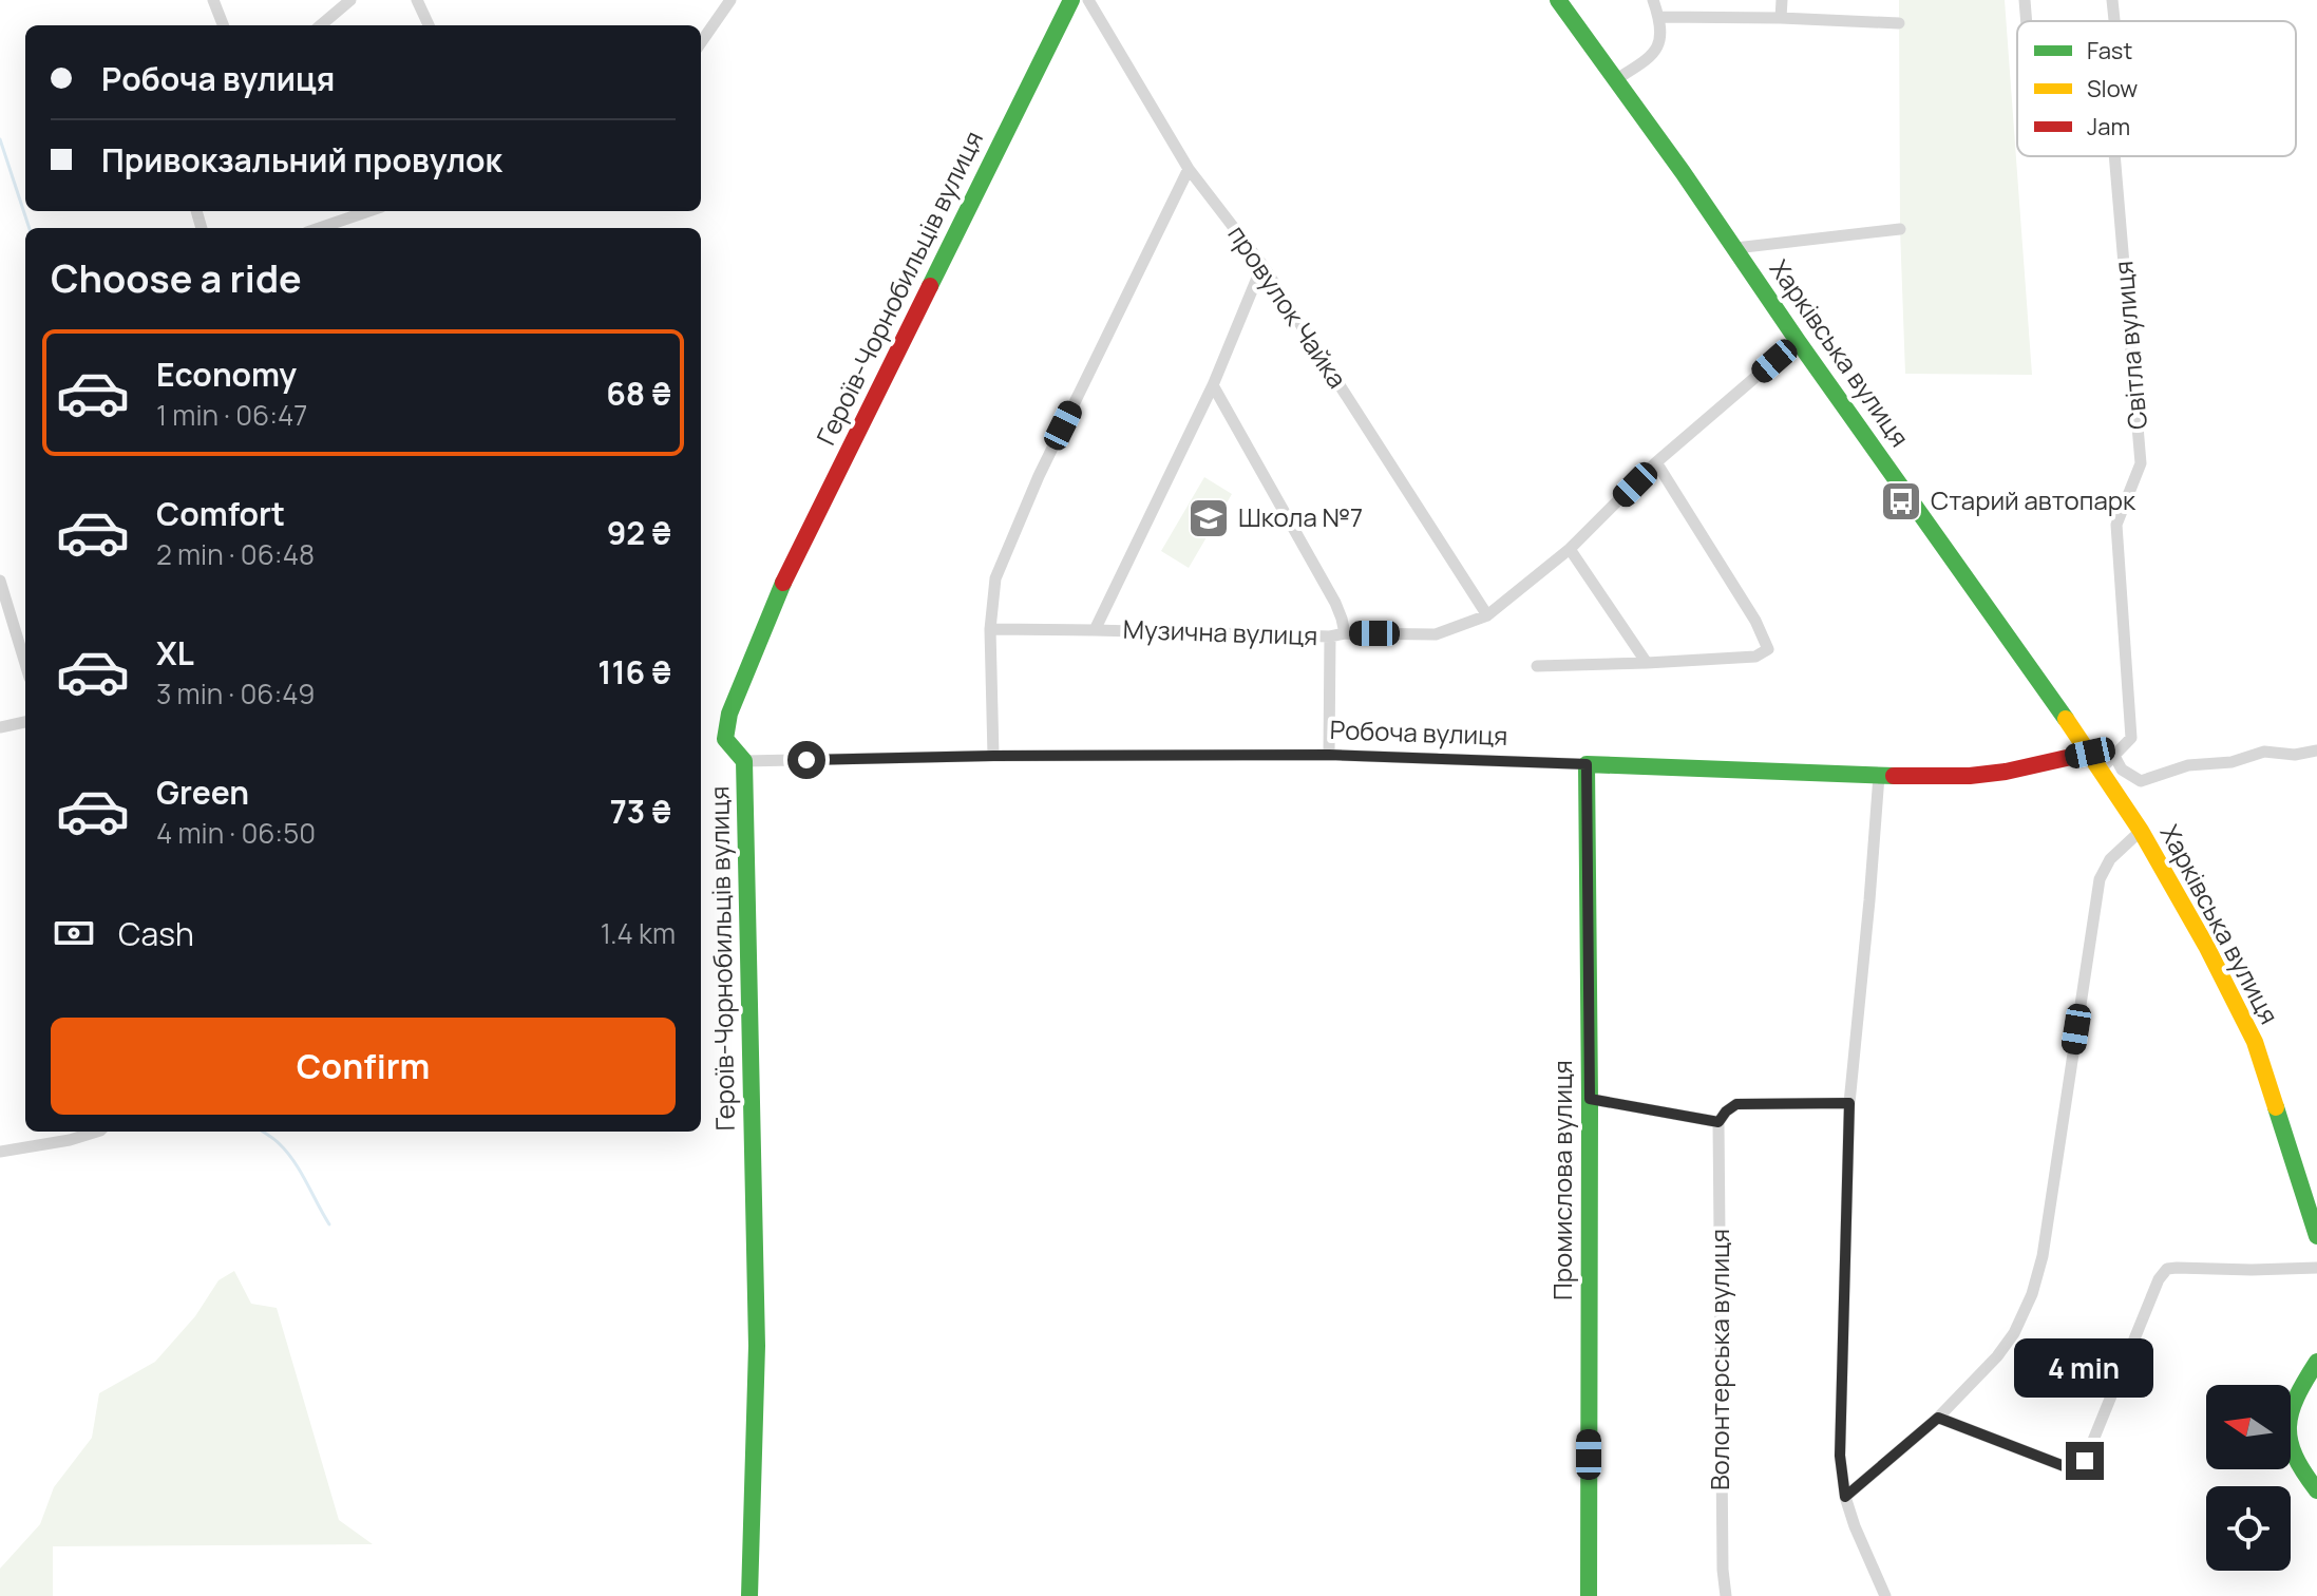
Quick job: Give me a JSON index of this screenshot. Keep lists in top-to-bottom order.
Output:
{
  "streets": {
    "street": [
      "Героїв-Чорнобильців вулиця",
      "провулок Чайка",
      "Світла вулиця",
      "Харківська вулиця",
      "Музична вулиця",
      "Робоча вулиця",
      "Промислова вулиця",
      "Волонтерська вулиця"
    ]
  },
  "crossings": [
    ["Героїв-Чорнобильців вулиця", "Робоча вулиця"],
    ["провулок Чайка", "Музична вулиця"],
    ["Харківська вулиця", "Музична вулиця"],
    ["Харківська вулиця", "Робоча вулиця"],
    ["Робоча вулиця", "Промислова вулиця"]
  ],
  "places": {
    "bus stop": ["Старий автопарк"],
    "school or university": ["Школа №7"]
  },
  "legend": ["Fast", "Slow", "Jam"],
  "north": "left",
  "page": {
    "banner": ["Робоча вулиця", "Привокзальний провулок"],
    "heading": "Choose a ride",
    "list": [
      {
        "name": "Economy",
        "note": "1 min · 06:47",
        "value": "68 ₴"
      },
      {
        "name": "Comfort",
        "note": "2 min · 06:48",
        "value": "92 ₴"
      },
      {
        "name": "XL",
        "note": "3 min · 06:49",
        "value": "116 ₴"
      },
      {
        "name": "Green",
        "note": "4 min · 06:50",
        "value": "73 ₴"
      }
    ],
    "pay": ["Cash", "1.4 km"],
    "buttons": "Confirm",
    "bubble": "4 min"
  }
}
